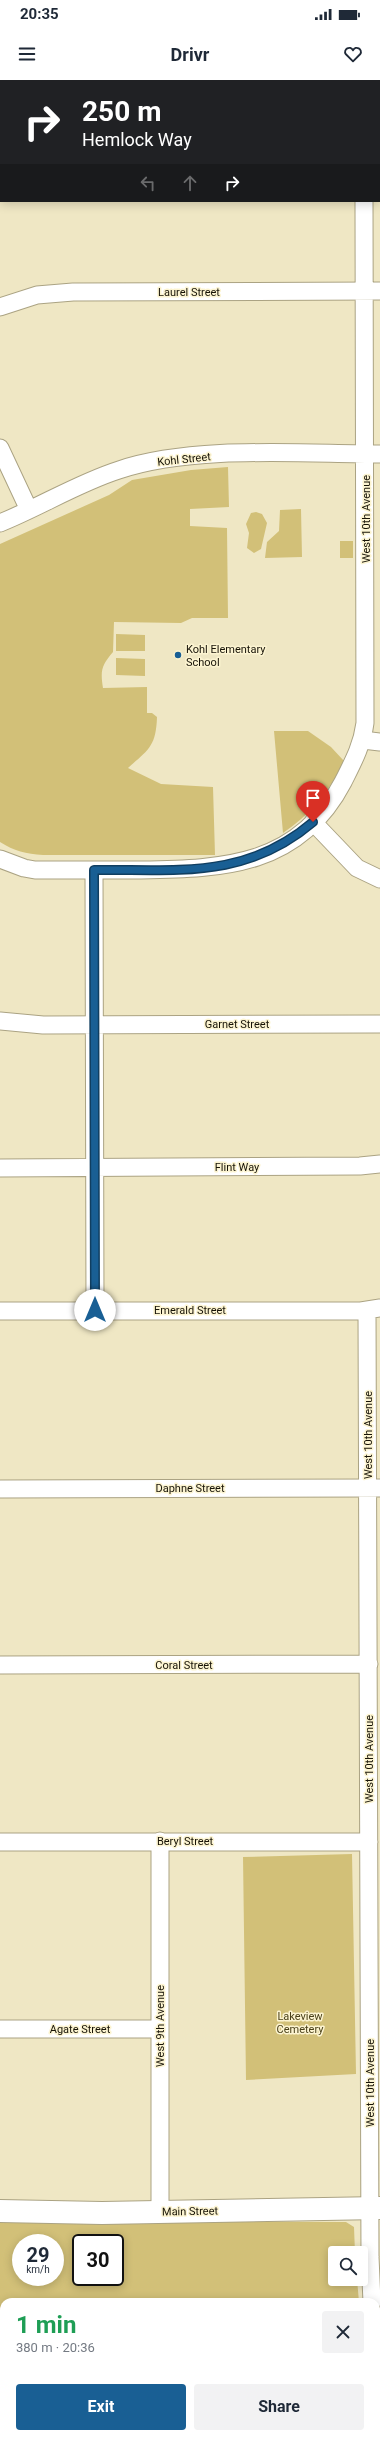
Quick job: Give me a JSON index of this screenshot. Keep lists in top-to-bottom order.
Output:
{
  "streets": {
    "main road": ["Main Street"],
    "street": [
      "Laurel Street",
      "Kohl Street",
      "West 10th Avenue",
      "Garnet Street",
      "Flint Way",
      "Emerald Street",
      "Daphne Street",
      "Coral Street",
      "Beryl Street",
      "West 9th Avenue",
      "Agate Street"
    ]
  },
  "crossings": [
    ["Laurel Street", "West 10th Avenue"],
    ["Kohl Street", "West 10th Avenue"],
    ["West 10th Avenue", "Emerald Street"],
    ["West 10th Avenue", "Daphne Street"],
    ["West 10th Avenue", "Coral Street"],
    ["West 10th Avenue", "Beryl Street"],
    ["West 10th Avenue", "Main Street"],
    ["Beryl Street", "West 9th Avenue"],
    ["West 9th Avenue", "Agate Street"],
    ["West 9th Avenue", "Main Street"]
  ],
  "parks": ["Lakeview Cemetery"],
  "places": ["Kohl Elementary School"],
  "page": {
    "status": "20:35",
    "header": "Drivr",
    "turn": ["250 m", "Hemlock Way"],
    "speed": "29 km/h",
    "limit": "30",
    "heading": ["1 min", "380 m · 20:36"],
    "buttons": ["Exit", "Share"]
  }
}
